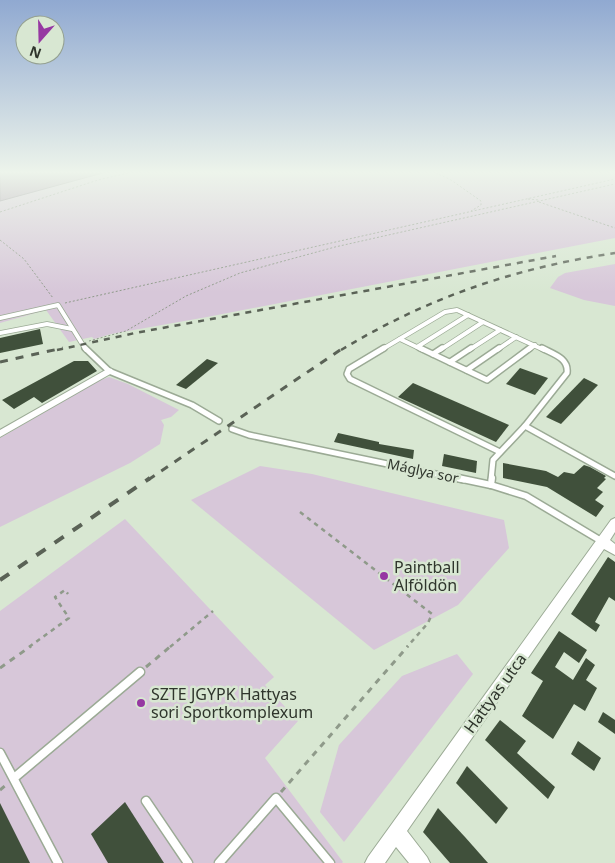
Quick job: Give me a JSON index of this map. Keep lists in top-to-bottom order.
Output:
{
  "streets": {
    "street": ["Hattyas utca"],
    "lane": ["Máglya sor"]
  },
  "crossings": [
    ["Máglya sor", "Hattyas utca"]
  ],
  "places": ["Paintball Alföldön", "SZTE JGYPK Hattyas sori Sportkomplexum"],
  "north": "bottom"
}
